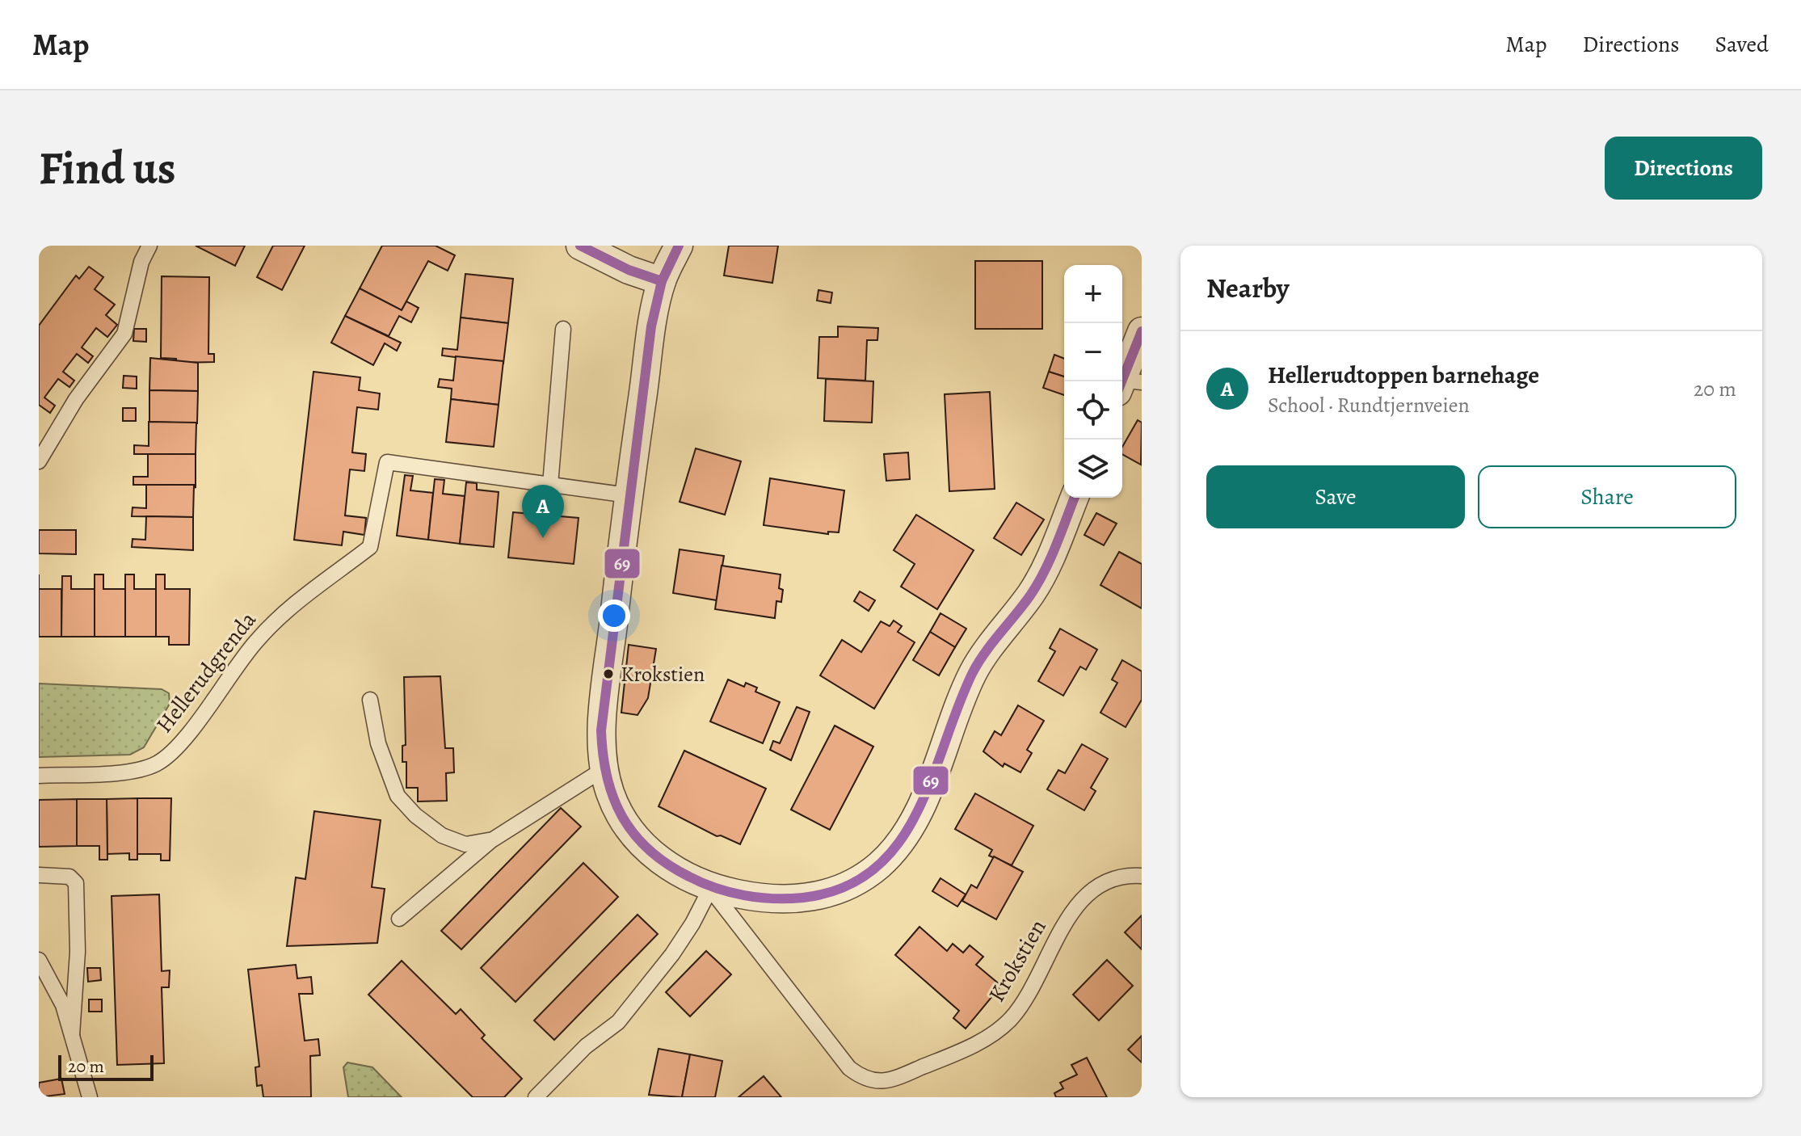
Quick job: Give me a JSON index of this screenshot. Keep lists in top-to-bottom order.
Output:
{
  "streets": {
    "lane": ["Hellerudgrenda", "Krokstien"]
  },
  "places": ["Krokstien"],
  "lines": ["transit line 69"],
  "scale_bar": "20 m",
  "page": {
    "header": "Map",
    "nav": ["Map", "Directions", "Saved"],
    "buttons": [
      "Directions",
      ["Save", "Share"]
    ],
    "title": "Find us",
    "heading": "Nearby",
    "map_buttons": ["+", "−"],
    "list": [
      {
        "mark": "A",
        "name": "Hellerudtoppen barnehage",
        "note": "School · Rundtjernveien",
        "value": "20 m"
      }
    ],
    "pins": "A",
    "scale": "20 m"
  }
}
